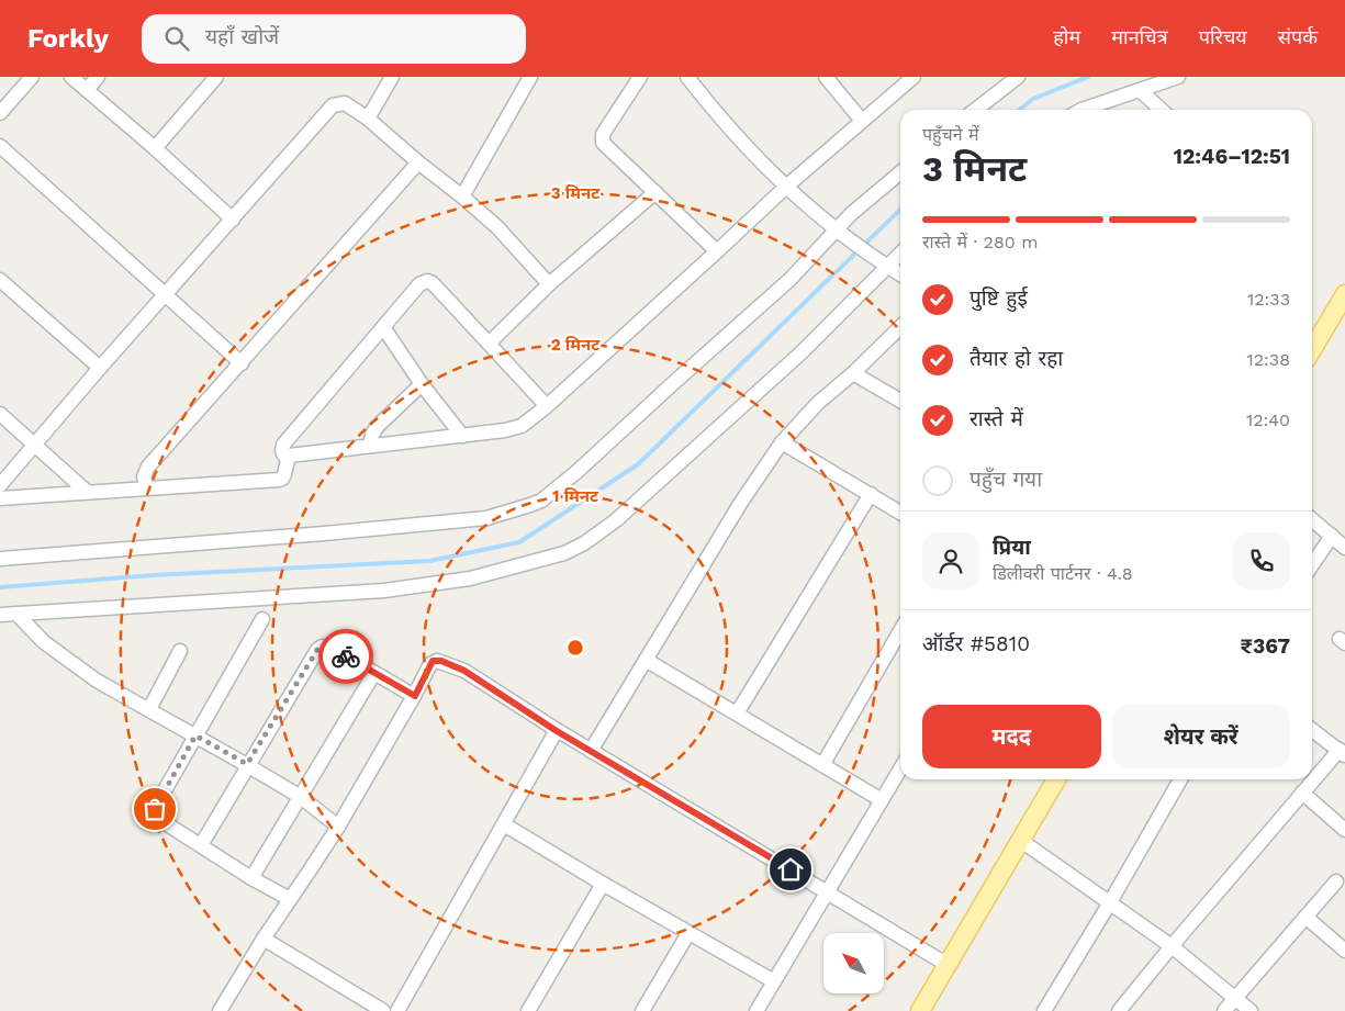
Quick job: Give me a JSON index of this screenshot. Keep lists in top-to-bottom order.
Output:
{
  "north": "top left",
  "page": {
    "header": "Forkly",
    "search": "यहाँ खोजें",
    "nav": [
      "होम",
      "मानचित्र",
      "परिचय",
      "संपर्क"
    ],
    "heading": ["3 मिनट", "पहुँचने में", "12:46–12:51"],
    "panel": [
      "प्रिया",
      "डिलीवरी पार्टनर · 4.8",
      "ऑर्डर #5810",
      "₹367"
    ],
    "bar": "रास्ते में · 280 m",
    "list": [
      ["पुष्टि हुई", "12:33"],
      ["तैयार हो रहा", "12:38"],
      ["रास्ते में", "12:40"],
      "पहुँच गया"
    ],
    "buttons": ["मदद", "शेयर करें"]
  },
  "rings": ["3 मिनट", "2 मिनट", "1 मिनट"]
}
